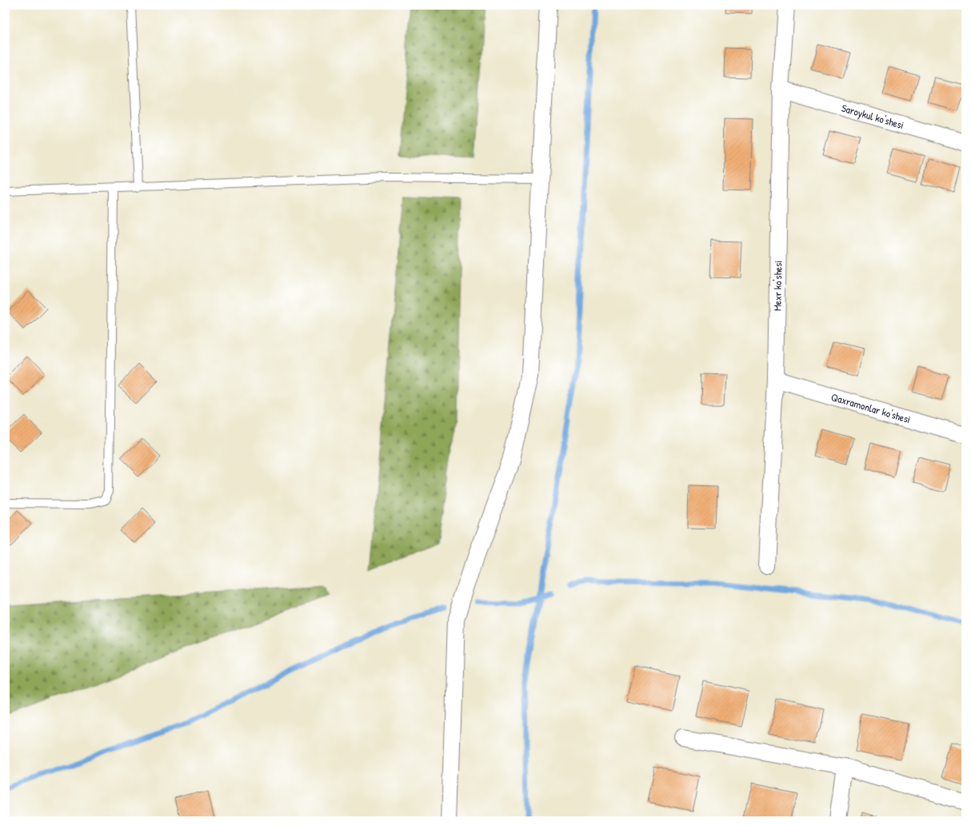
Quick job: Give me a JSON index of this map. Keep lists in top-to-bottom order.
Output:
{
  "streets": {
    "street": ["Saroykul ko'shesi", "Mexr ko'shesi", "Qaxramonlar ko'shesi"]
  },
  "crossings": [
    ["Saroykul ko'shesi", "Mexr ko'shesi"],
    ["Mexr ko'shesi", "Qaxramonlar ko'shesi"]
  ]
}
